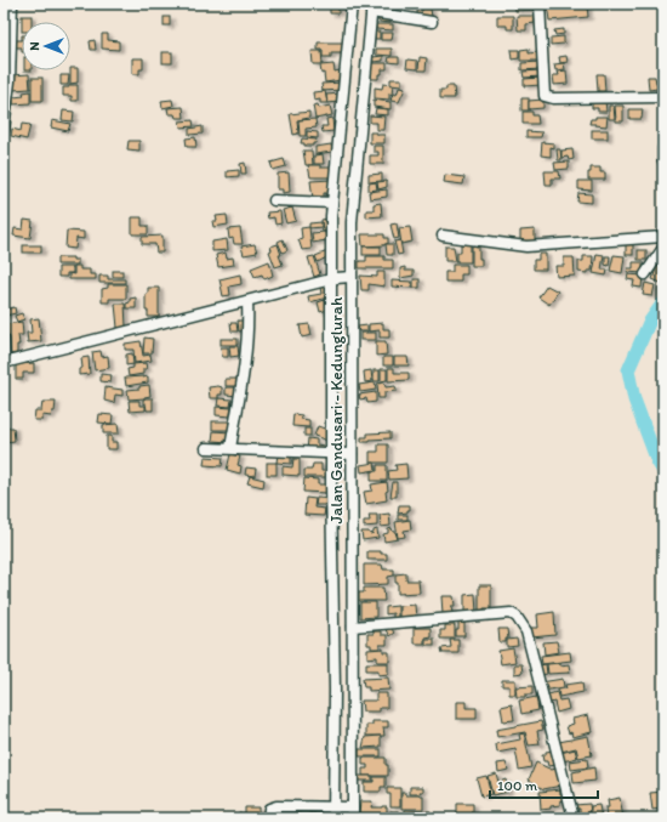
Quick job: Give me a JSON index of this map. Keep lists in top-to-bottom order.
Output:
{
  "streets": {
    "street": ["Jalan Gandusari - Kedunglurah"]
  },
  "scale_bar": "100 m",
  "north": "left"
}
